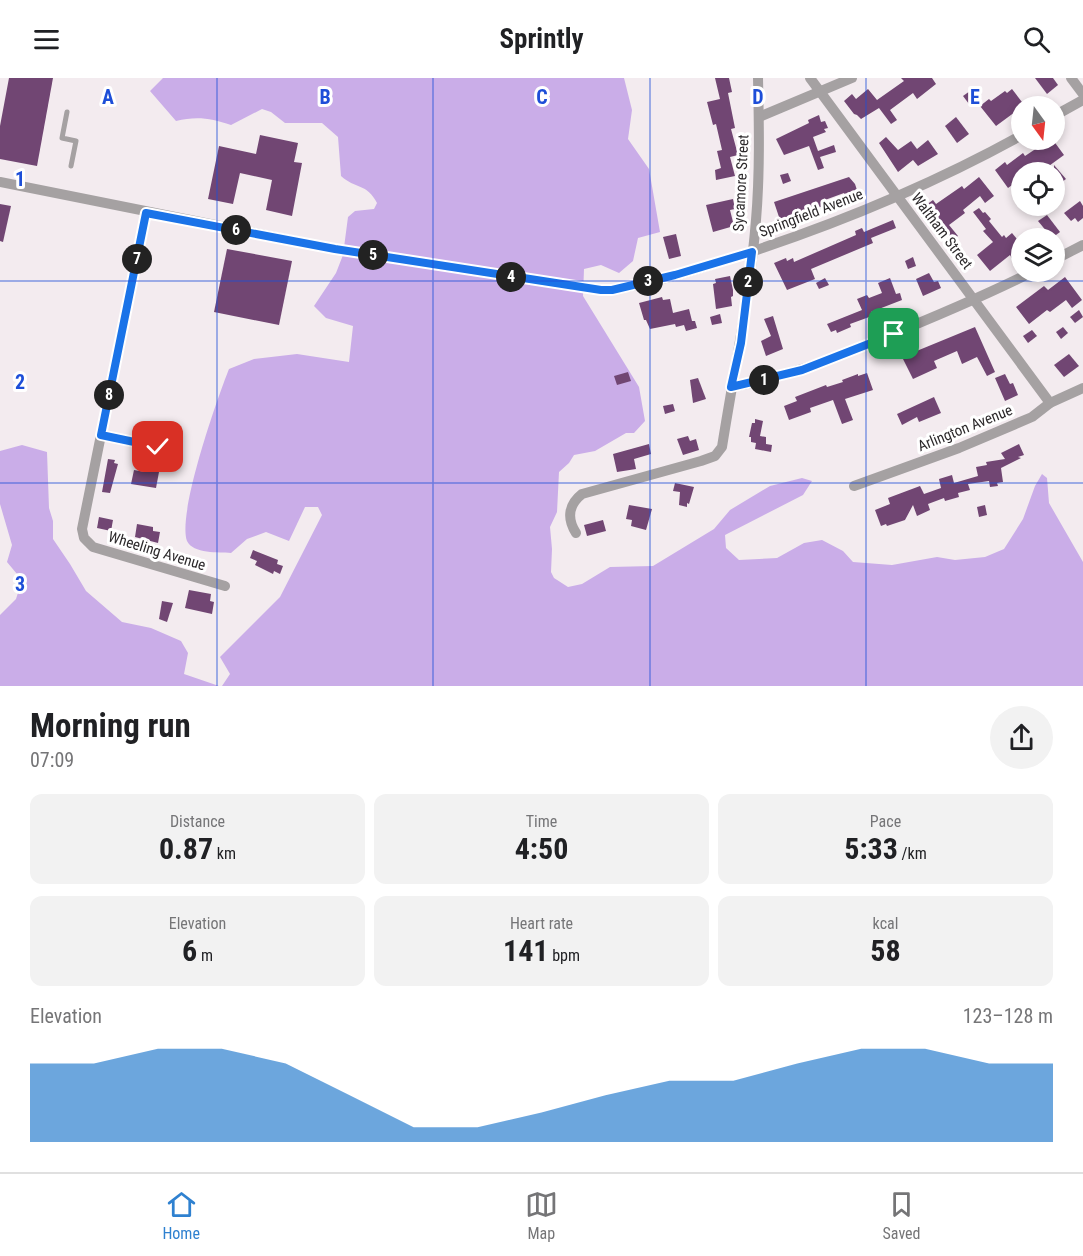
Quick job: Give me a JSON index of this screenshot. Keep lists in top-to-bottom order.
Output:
{
  "streets": {
    "street": [
      "Sycamore Street",
      "Springfield Avenue",
      "Waltham Street",
      "Arlington Avenue",
      "Wheeling Avenue"
    ]
  },
  "crossings": [
    ["Sycamore Street", "Springfield Avenue"],
    ["Springfield Avenue", "Waltham Street"],
    ["Waltham Street", "Arlington Avenue"]
  ],
  "north": "bottom",
  "page": {
    "header": "Sprintly",
    "pins": [
      "6",
      "5",
      "7",
      "4",
      "3",
      "2",
      "1",
      "8"
    ],
    "heading": ["Morning run", "07:09"],
    "stats": [
      ["Distance", "0.87 km"],
      ["Time", "4:50"],
      ["Pace", "5:33 /km"],
      ["Elevation", "6 m"],
      ["Heart rate", "141 bpm"],
      ["kcal", "58"]
    ],
    "chart": ["Elevation", "123–128 m"],
    "tabs": ["Home", "Map", "Saved"]
  },
  "grid": {
    "columns": [
      "A",
      "B",
      "C",
      "D",
      "E"
    ],
    "rows": ["1", "2", "3"]
  }
}
